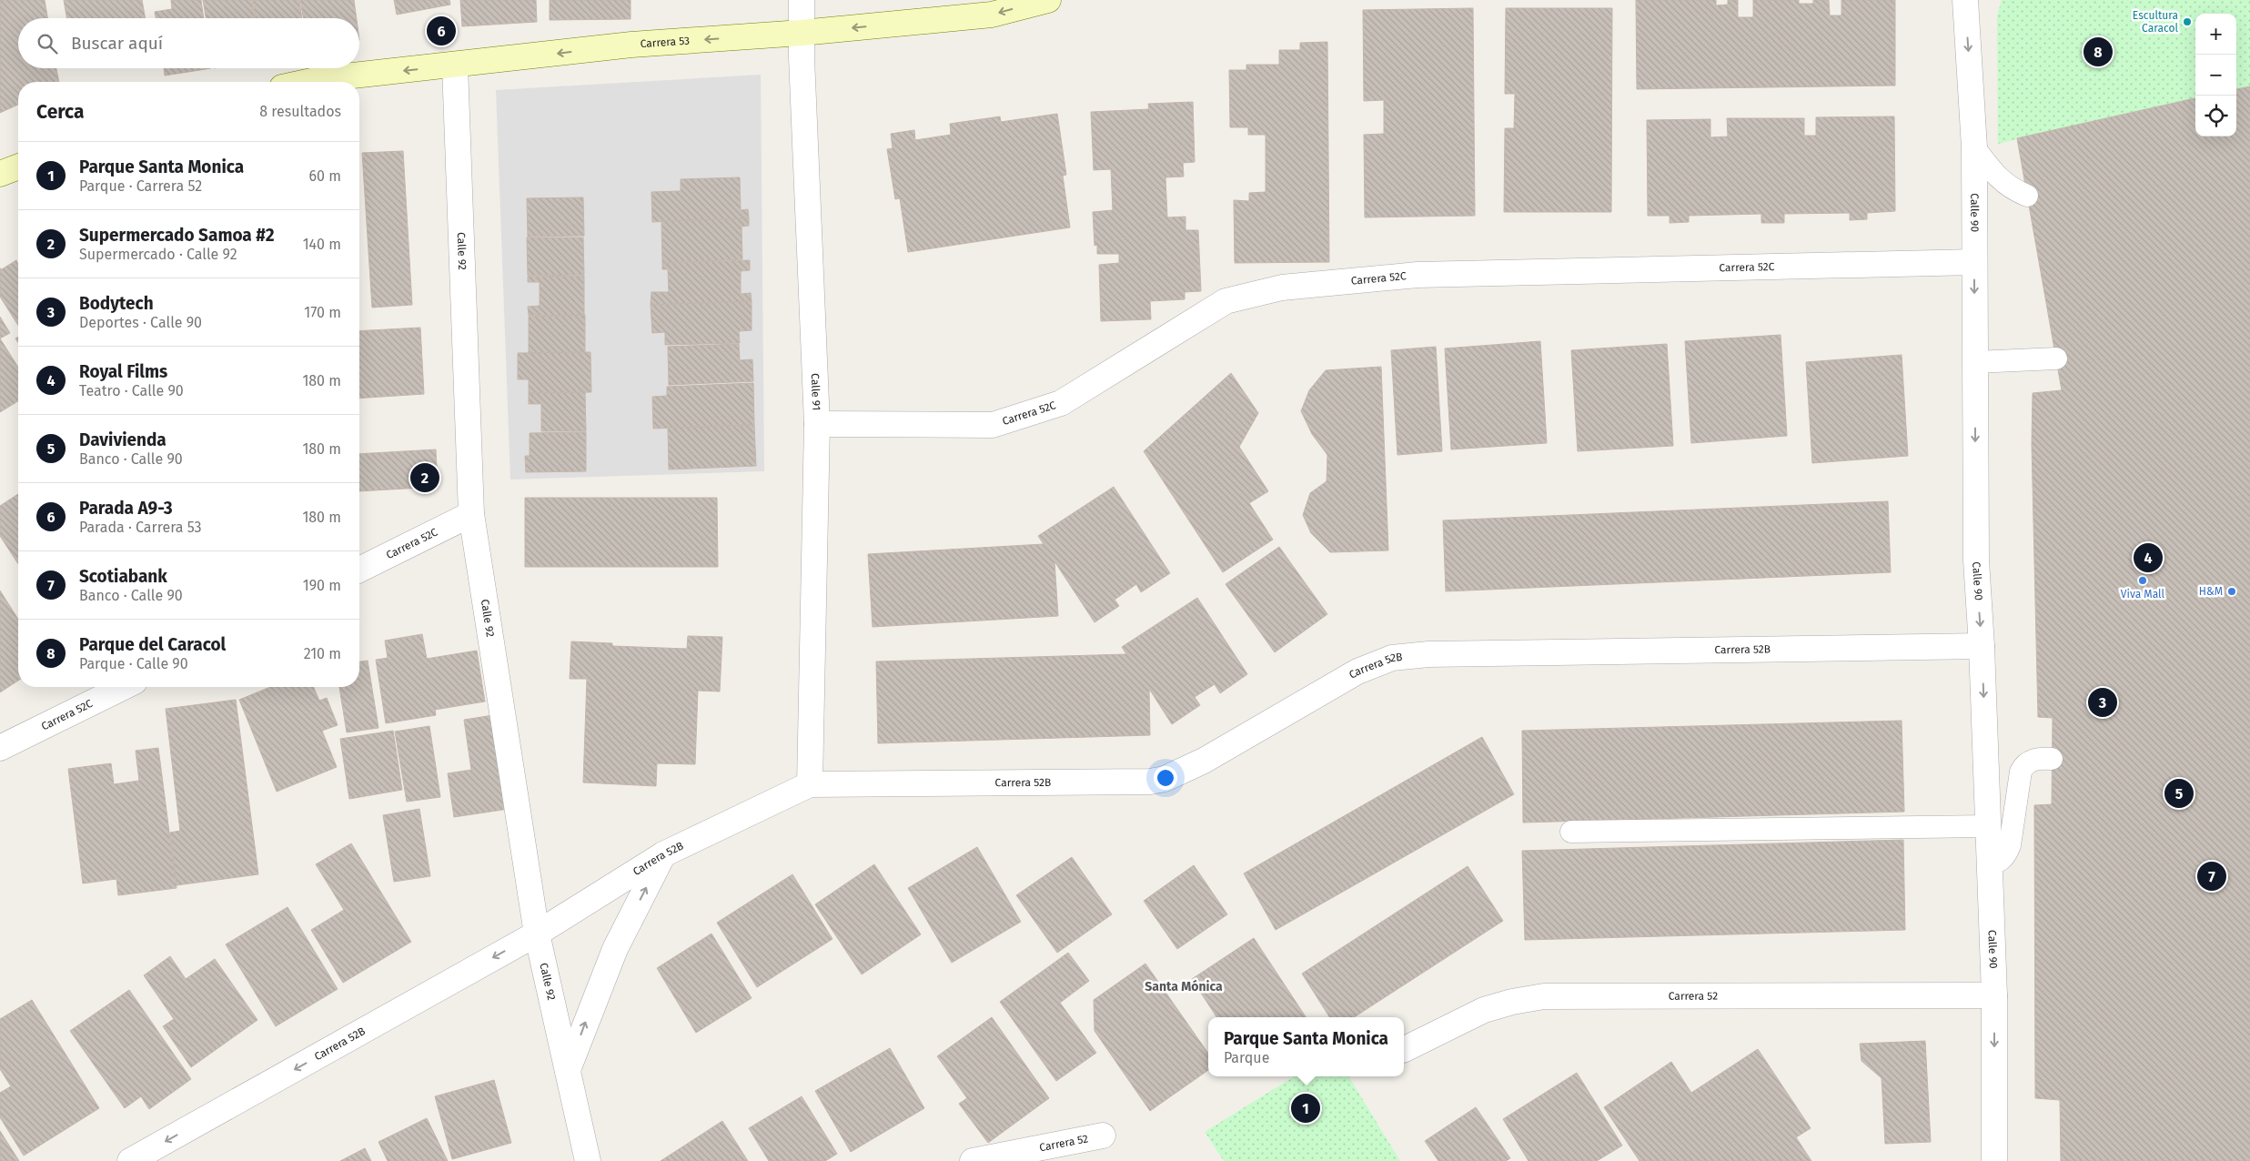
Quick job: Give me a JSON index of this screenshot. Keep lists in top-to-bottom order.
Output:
{
  "streets": {
    "main road": ["Carrera 53"],
    "street": [
      "Calle 90",
      "Calle 92",
      "Carrera 52C",
      "Calle 91",
      "Carrera 52B",
      "Carrera 52"
    ]
  },
  "crossings": [
    ["Carrera 53", "Calle 92"],
    ["Carrera 53", "Calle 91"],
    ["Calle 90", "Carrera 52C"],
    ["Calle 90", "Carrera 52B"],
    ["Calle 90", "Carrera 52"],
    ["Calle 92", "Carrera 52C"],
    ["Calle 92", "Carrera 52B"],
    ["Carrera 52C", "Calle 91"],
    ["Calle 91", "Carrera 52B"]
  ],
  "one_way": ["Carrera 53", "Calle 90"],
  "districts": ["Santa Mónica"],
  "places": ["Escultura Caracol", "Viva Mall", "H&M"],
  "page": {
    "map_buttons": ["+", "−"],
    "pins": [
      "6",
      "8",
      "2",
      "4",
      "3",
      "5",
      "7",
      "1"
    ],
    "search": "Buscar aquí",
    "heading": ["Cerca", "8 resultados"],
    "list": [
      {
        "mark": "1",
        "name": "Parque Santa Monica",
        "note": "Parque · Carrera 52",
        "value": "60 m"
      },
      {
        "mark": "2",
        "name": "Supermercado Samoa #2",
        "note": "Supermercado · Calle 92",
        "value": "140 m"
      },
      {
        "mark": "3",
        "name": "Bodytech",
        "note": "Deportes · Calle 90",
        "value": "170 m"
      },
      {
        "mark": "4",
        "name": "Royal Films",
        "note": "Teatro · Calle 90",
        "value": "180 m"
      },
      {
        "mark": "5",
        "name": "Davivienda",
        "note": "Banco · Calle 90",
        "value": "180 m"
      },
      {
        "mark": "6",
        "name": "Parada A9-3",
        "note": "Parada · Carrera 53",
        "value": "180 m"
      },
      {
        "mark": "7",
        "name": "Scotiabank",
        "note": "Banco · Calle 90",
        "value": "190 m"
      },
      {
        "mark": "8",
        "name": "Parque del Caracol",
        "note": "Parque · Calle 90",
        "value": "210 m"
      }
    ],
    "popup": ["Parque Santa Monica", "Parque"]
  }
}
